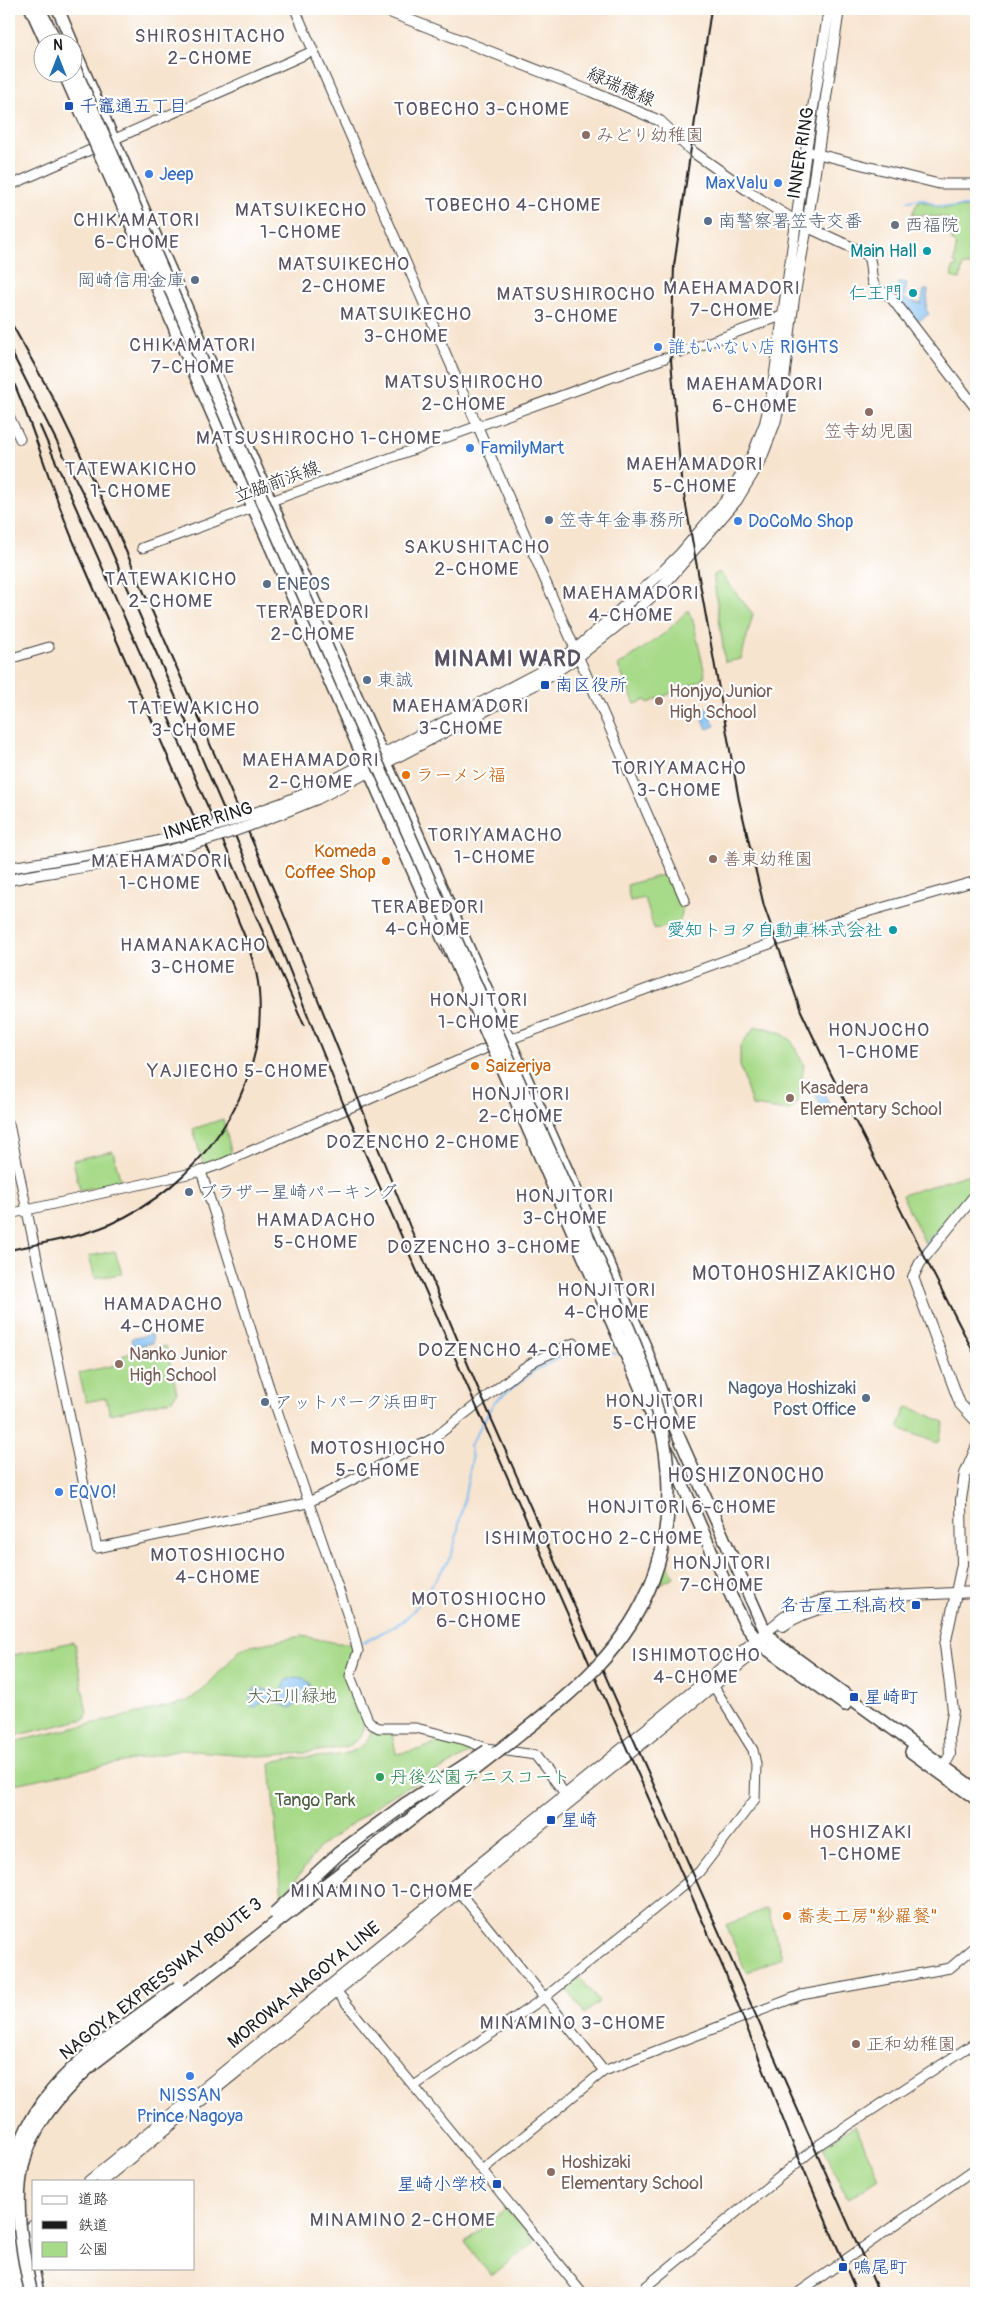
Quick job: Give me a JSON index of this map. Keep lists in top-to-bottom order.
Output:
{
  "streets": {
    "highway": ["NAGOYA EXPRESSWAY ROUTE 3"],
    "main road": ["緑瑞穂線", "INNER RING", "MOROWA-NAGOYA LINE"],
    "street": ["立脇前浜線"]
  },
  "crossings": [
    ["緑瑞穂線", "INNER RING"]
  ],
  "districts": [
    "SHIROSHITACHO 2-CHOME",
    "TOBECHO 3-CHOME",
    "TOBECHO 4-CHOME",
    "MATSUIKECHO 1-CHOME",
    "CHIKAMATORI 6-CHOME",
    "MATSUIKECHO 2-CHOME",
    "MAEHAMADORI 7-CHOME",
    "MATSUSHIROCHO 3-CHOME",
    "MATSUIKECHO 3-CHOME",
    "CHIKAMATORI 7-CHOME",
    "MATSUSHIROCHO 2-CHOME",
    "MAEHAMADORI 6-CHOME",
    "MATSUSHIROCHO 1-CHOME",
    "MAEHAMADORI 5-CHOME",
    "TATEWAKICHO 1-CHOME",
    "SAKUSHITACHO 2-CHOME",
    "TATEWAKICHO 2-CHOME",
    "MAEHAMADORI 4-CHOME",
    "TERABEDORI 2-CHOME",
    "MINAMI WARD",
    "MAEHAMADORI 3-CHOME",
    "TATEWAKICHO 3-CHOME",
    "MAEHAMADORI 2-CHOME",
    "TORIYAMACHO 3-CHOME",
    "TORIYAMACHO 1-CHOME",
    "MAEHAMADORI 1-CHOME",
    "TERABEDORI 4-CHOME",
    "HAMANAKACHO 3-CHOME",
    "HONJITORI 1-CHOME",
    "HONJOCHO 1-CHOME",
    "YAJIECHO 5-CHOME",
    "HONJITORI 2-CHOME",
    "DOZENCHO 2-CHOME",
    "HONJITORI 3-CHOME",
    "HAMADACHO 5-CHOME",
    "DOZENCHO 3-CHOME",
    "MOTOHOSHIZAKICHO",
    "HONJITORI 4-CHOME",
    "HAMADACHO 4-CHOME",
    "DOZENCHO 4-CHOME",
    "HONJITORI 5-CHOME",
    "MOTOSHIOCHO 5-CHOME",
    "HOSHIZONOCHO",
    "HONJITORI 6-CHOME",
    "ISHIMOTOCHO 2-CHOME",
    "MOTOSHIOCHO 4-CHOME",
    "HONJITORI 7-CHOME",
    "MOTOSHIOCHO 6-CHOME",
    "ISHIMOTOCHO 4-CHOME",
    "HOSHIZAKI 1-CHOME",
    "MINAMINO 1-CHOME",
    "MINAMINO 3-CHOME",
    "MINAMINO 2-CHOME"
  ],
  "parks": ["大江川緑地", "Tango Park"],
  "places": {
    "transit": [
      "千竈通五丁目",
      "南区役所",
      "名古屋工科高校",
      "星崎町",
      "星崎",
      "星崎小学校",
      "鳴尾町"
    ],
    "other": [
      "みどり幼稚園",
      "Jeep",
      "MaxValu",
      "南警察署笠寺交番",
      "西福院",
      "Main Hall",
      "岡崎信用金庫",
      "仁王門",
      "誰もいない店 RIGHTS",
      "笠寺幼児園",
      "FamilyMart",
      "笠寺年金事務所",
      "DoCoMo Shop",
      "ENEOS",
      "東誠",
      "Honjyo Junior High School",
      "ラーメン福",
      "善東幼稚園",
      "Komeda Coffee Shop",
      "愛知トヨタ自動車株式会社",
      "Saizeriya",
      "Kasadera Elementary School",
      "ブラザー星崎パーキング",
      "Nanko Junior High School",
      "Nagoya Hoshizaki Post Office",
      "アットパーク浜田町",
      "EQVO!",
      "丹後公園テニスコート",
      "蕎麦工房\"紗羅餐\"",
      "正和幼稚園",
      "NISSAN Prince Nagoya",
      "Hoshizaki Elementary School"
    ]
  },
  "legend": ["道路", "鉄道", "公園"],
  "north": "top"
}
